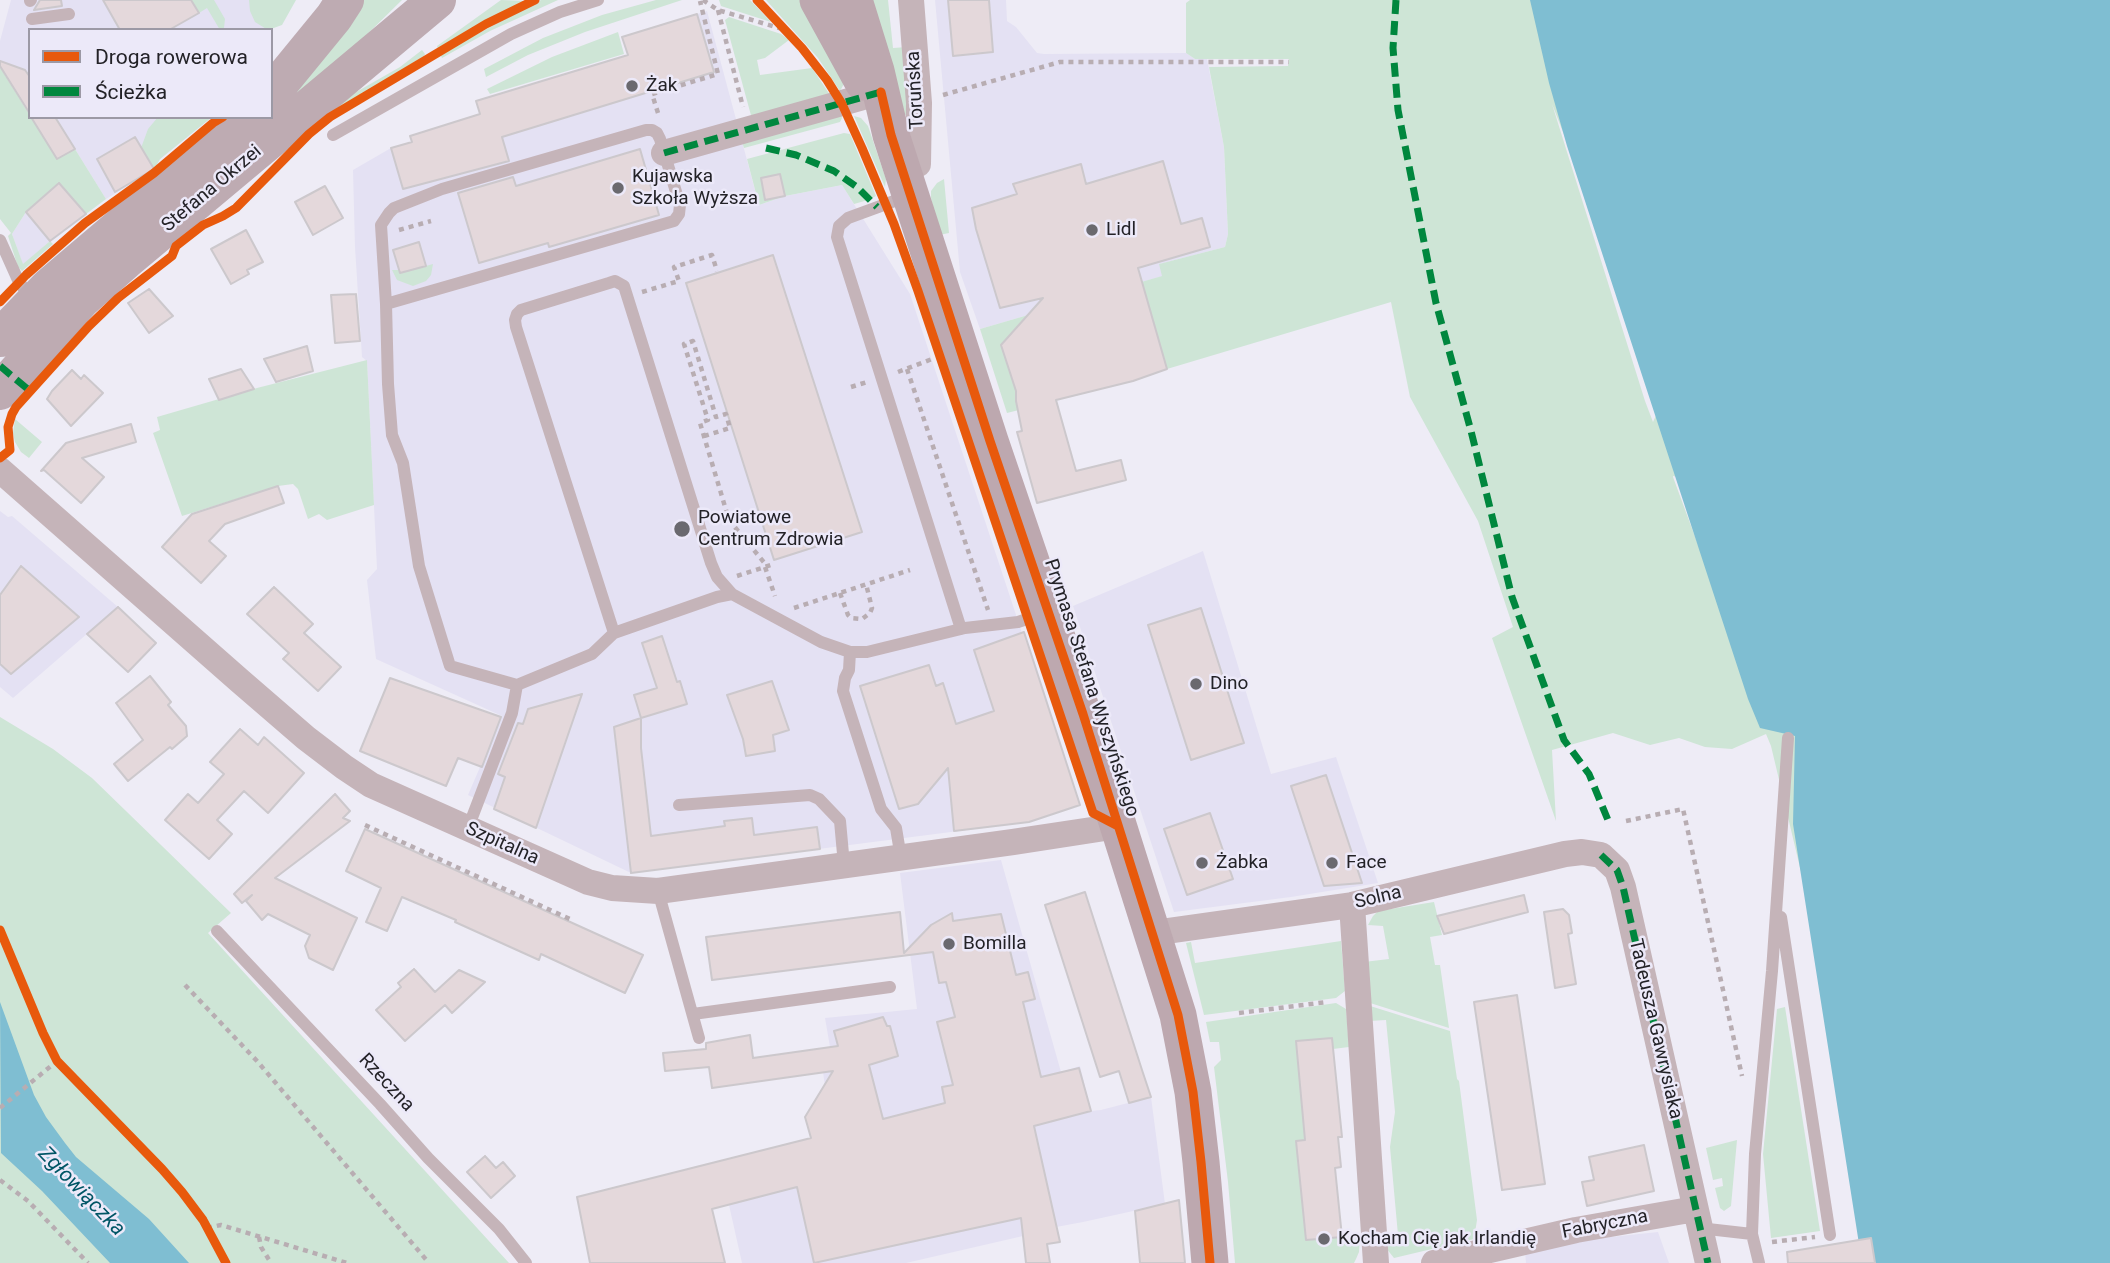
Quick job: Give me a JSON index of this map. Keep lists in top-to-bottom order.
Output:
{
  "streets": {
    "main road": ["Stefana Okrzei", "Prymasa Stefana Wyszyńskiego"],
    "street": [
      "Toruńska",
      "Szpitalna",
      "Solna",
      "Tadeusza Gawrysiaka",
      "Fabryczna"
    ],
    "lane": ["Rzeczna"]
  },
  "crossings": [
    ["Toruńska", "Prymasa Stefana Wyszyńskiego"],
    ["Prymasa Stefana Wyszyńskiego", "Szpitalna"],
    ["Prymasa Stefana Wyszyńskiego", "Solna"],
    ["Solna", "Tadeusza Gawrysiaka"],
    ["Tadeusza Gawrysiaka", "Fabryczna"]
  ],
  "water": ["Zgłowiączka"],
  "places": [
    "Żak",
    "Kujawska Szkoła Wyższa",
    "Lidl",
    "Powiatowe Centrum Zdrowia",
    "Dino",
    "Żabka",
    "Face",
    "Bomilla",
    "Kocham Cię jak Irlandię"
  ],
  "legend": ["Droga rowerowa", "Ścieżka"]
}
